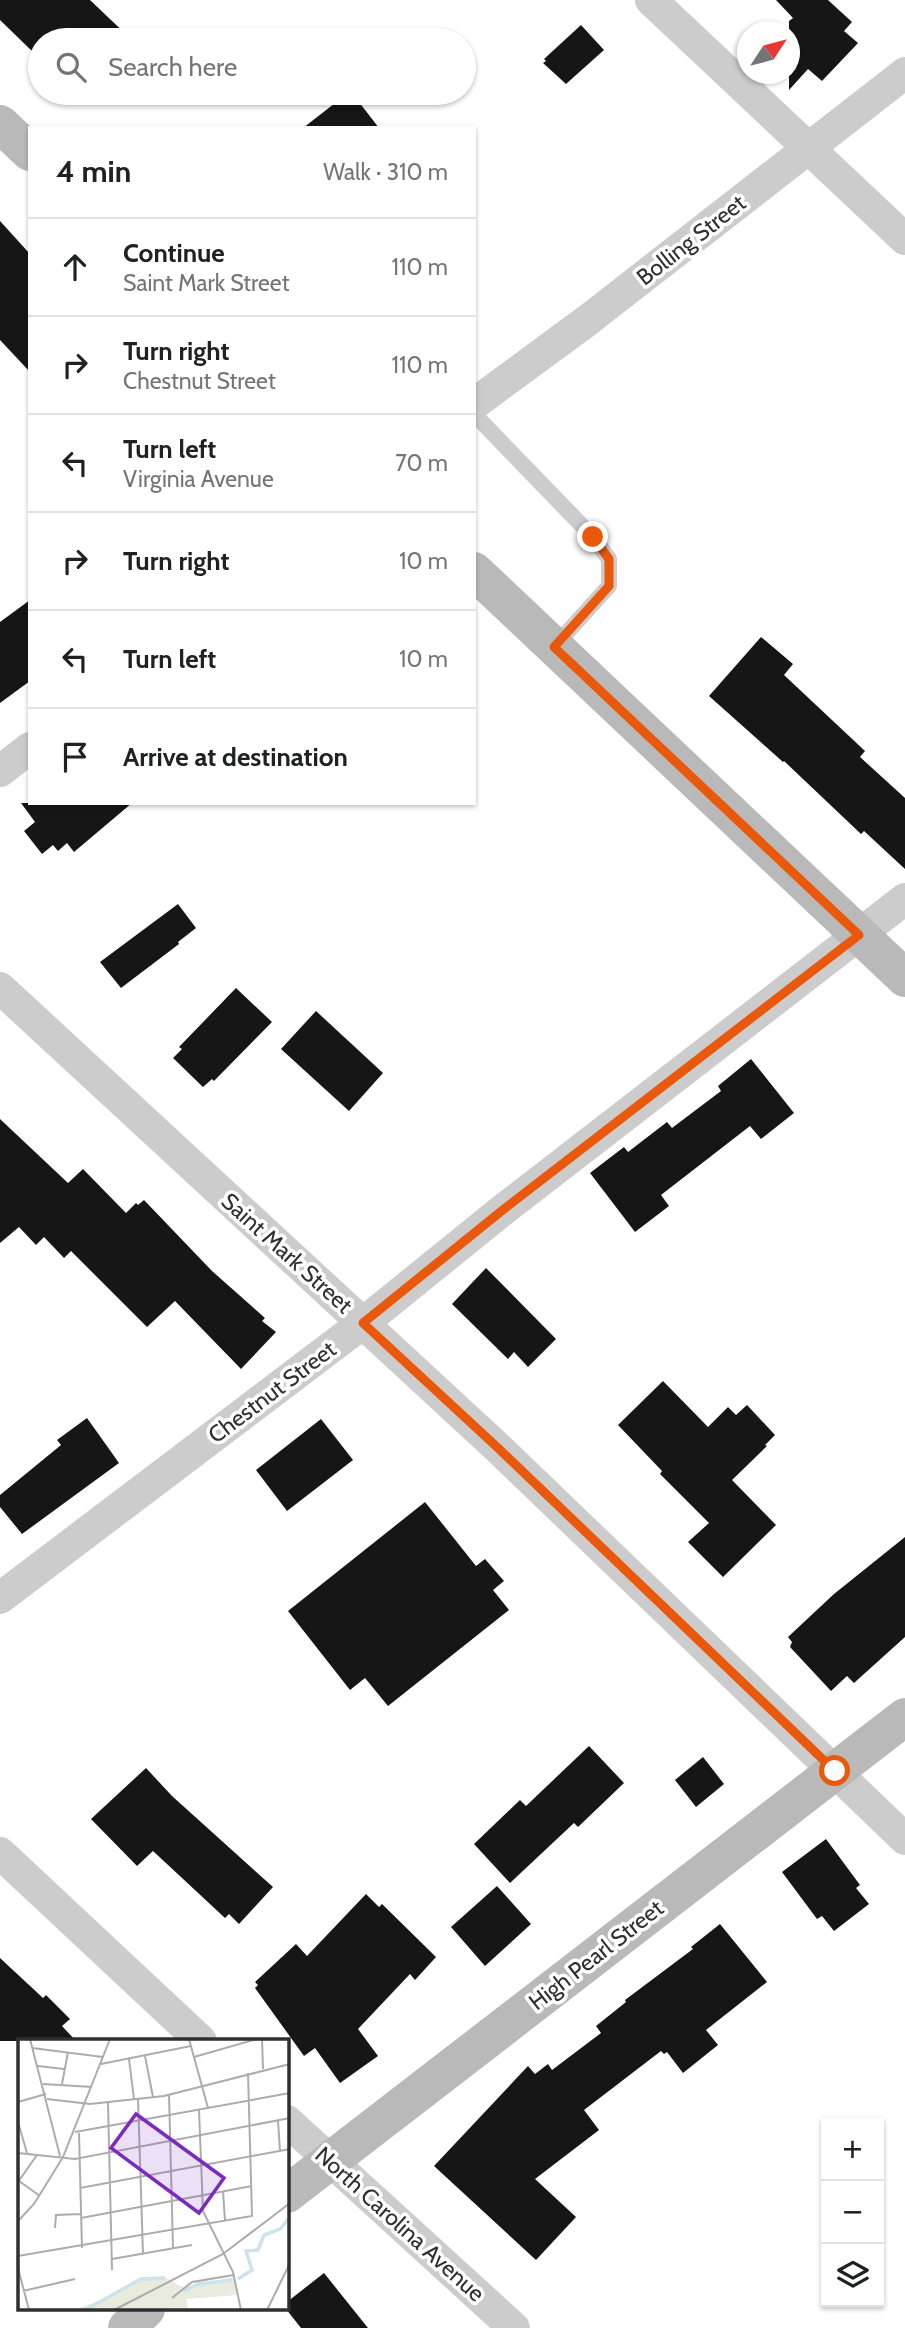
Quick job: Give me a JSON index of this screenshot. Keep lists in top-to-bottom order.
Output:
{
  "streets": {
    "street": [
      "Bolling Street",
      "Saint Mark Street",
      "Chestnut Street",
      "High Pearl Street",
      "North Carolina Avenue"
    ]
  },
  "crossings": [
    ["Saint Mark Street", "Chestnut Street"],
    ["Saint Mark Street", "High Pearl Street"],
    ["High Pearl Street", "North Carolina Avenue"]
  ],
  "north": "top right",
  "page": {
    "search": "Search here",
    "heading": ["4 min", "Walk · 310 m"],
    "list": [
      ["Continue", "Saint Mark Street", "110 m"],
      ["Turn right", "Chestnut Street", "110 m"],
      ["Turn left", "Virginia Avenue", "70 m"],
      ["Turn right", "10 m"],
      ["Turn left", "10 m"],
      "Arrive at destination"
    ],
    "map_buttons": ["+", "−"]
  }
}
